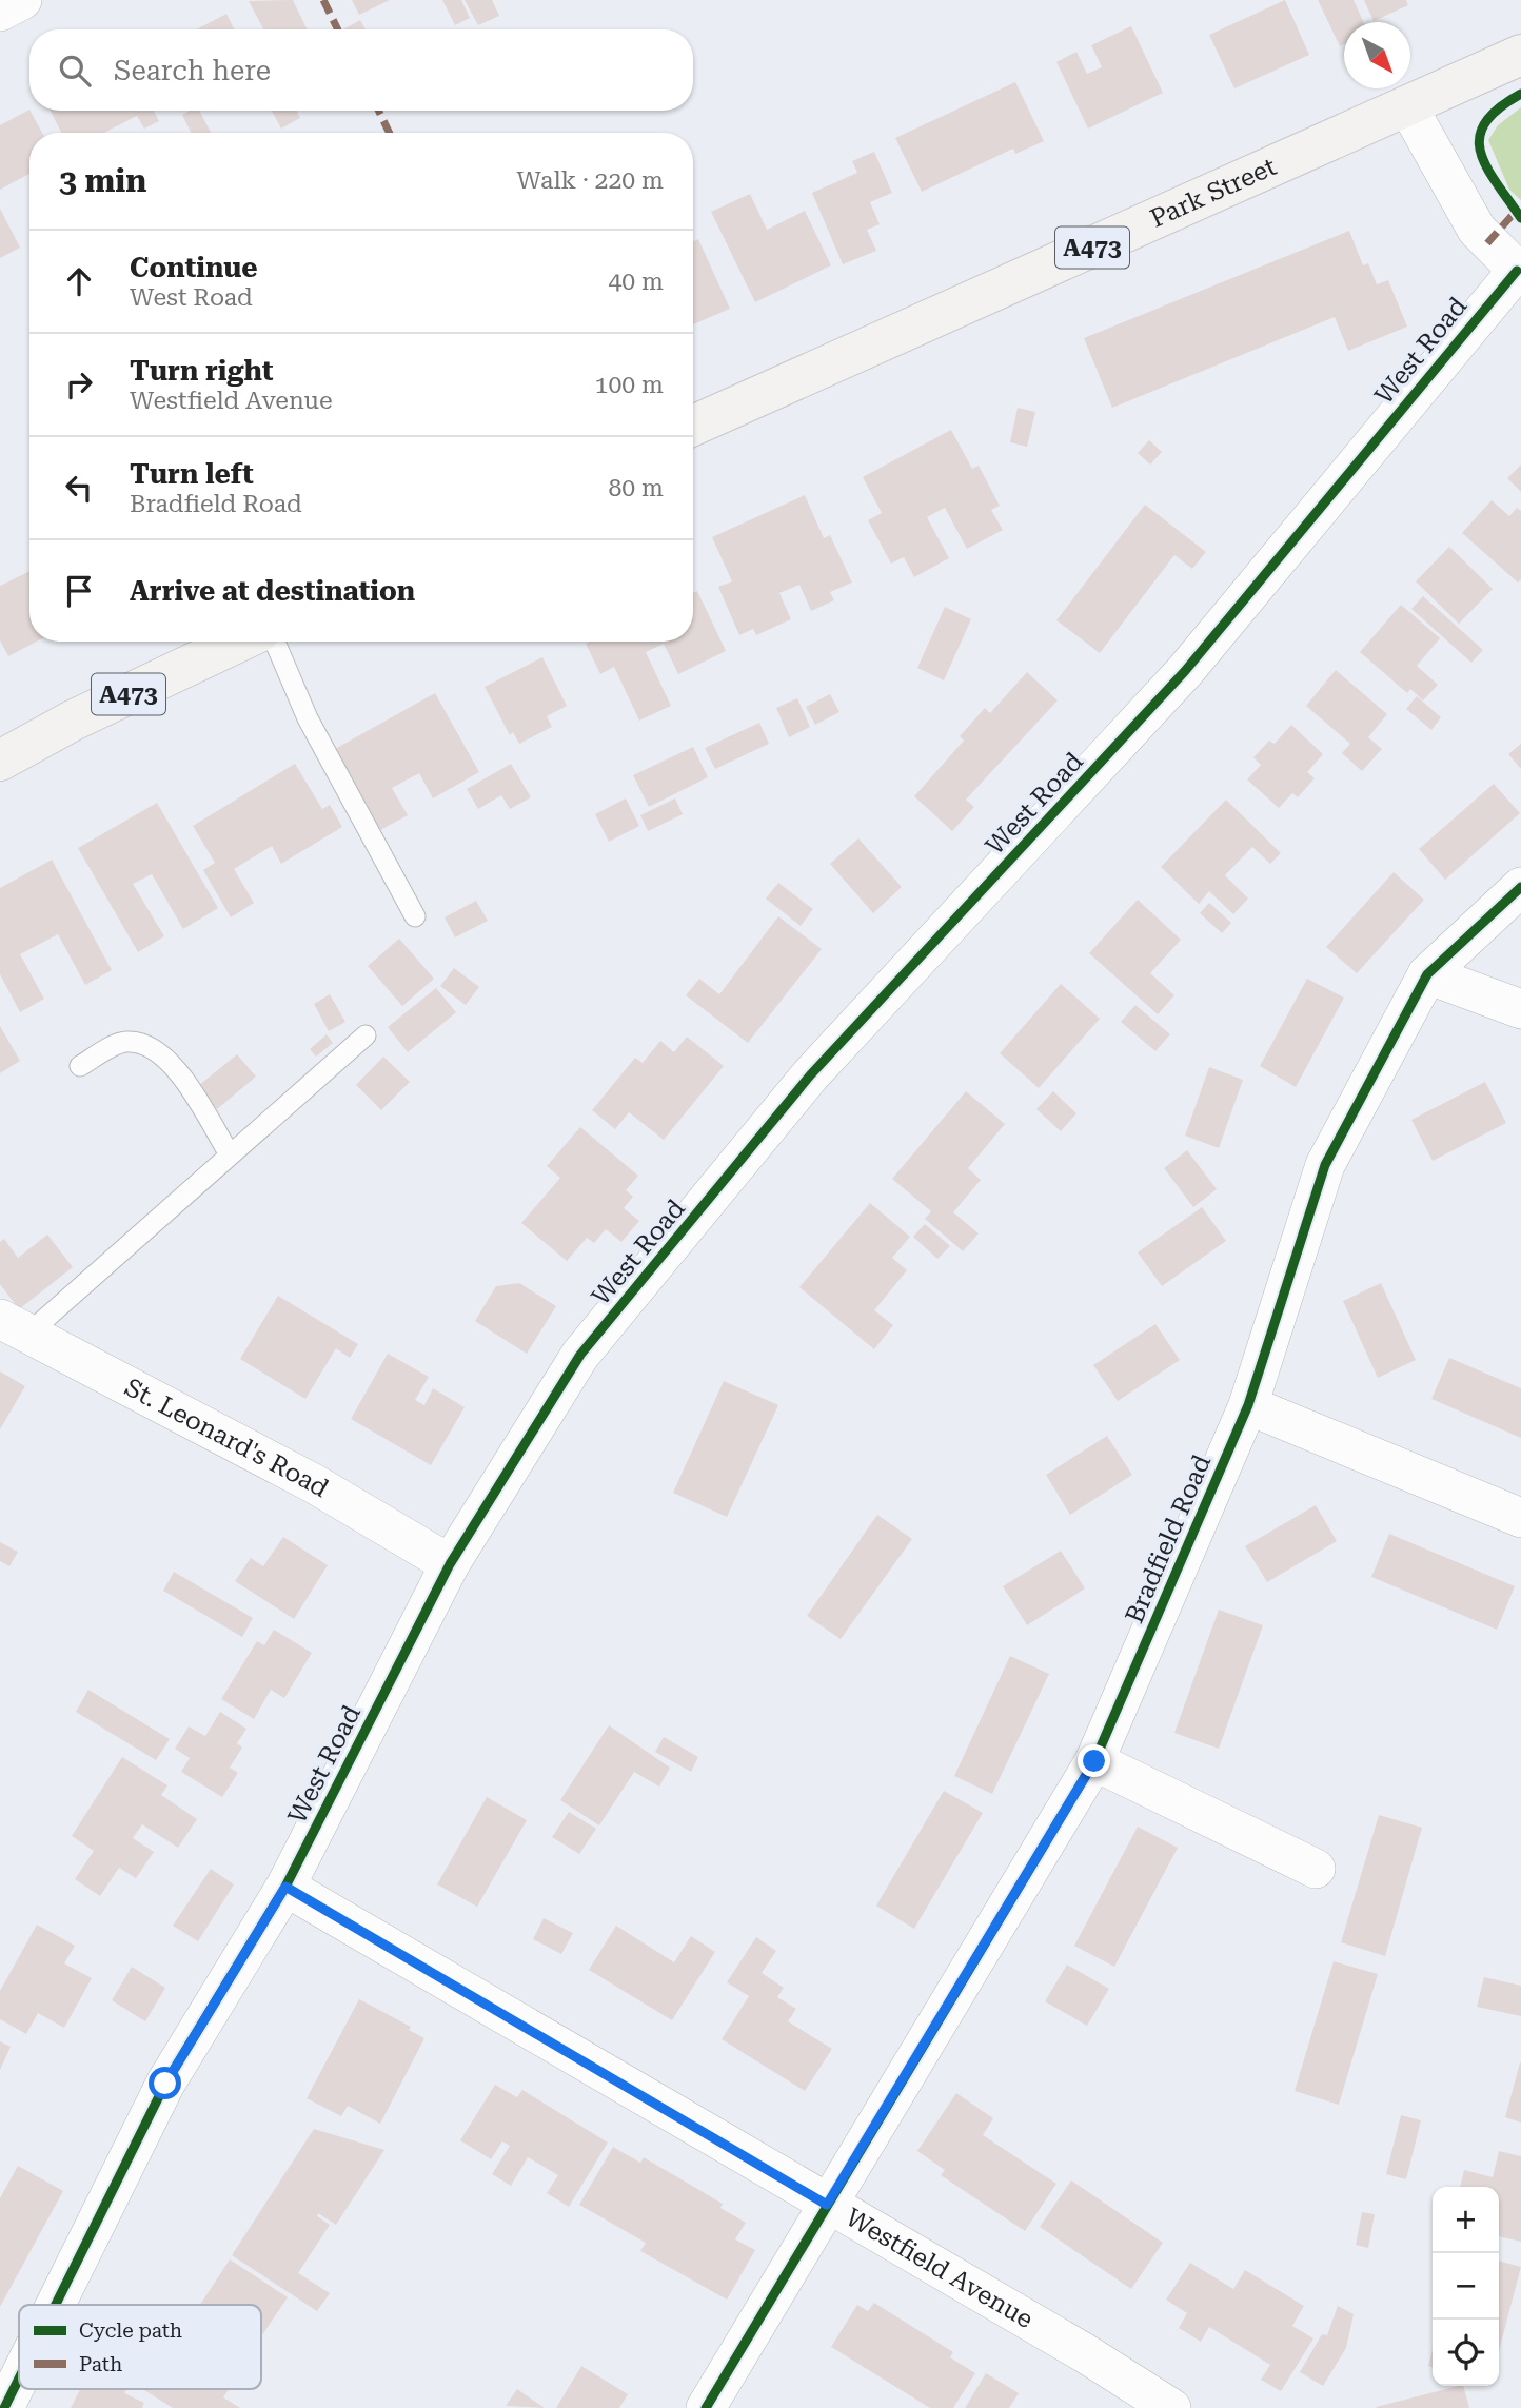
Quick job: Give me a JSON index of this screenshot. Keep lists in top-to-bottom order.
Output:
{
  "streets": {
    "main road": ["Park Street", "A473"],
    "street": [
      "West Road",
      "St. Leonard's Road",
      "Bradfield Road",
      "Westfield Avenue"
    ]
  },
  "crossings": [
    ["West Road", "St. Leonard's Road"],
    ["West Road", "Westfield Avenue"],
    ["Bradfield Road", "Westfield Avenue"]
  ],
  "legend": ["Cycle path", "Path"],
  "north": "bottom right",
  "page": {
    "search": "Search here",
    "heading": ["3 min", "Walk · 220 m"],
    "list": [
      ["Continue", "West Road", "40 m"],
      ["Turn right", "Westfield Avenue", "100 m"],
      ["Turn left", "Bradfield Road", "80 m"],
      "Arrive at destination"
    ],
    "map_buttons": ["+", "−"]
  }
}
